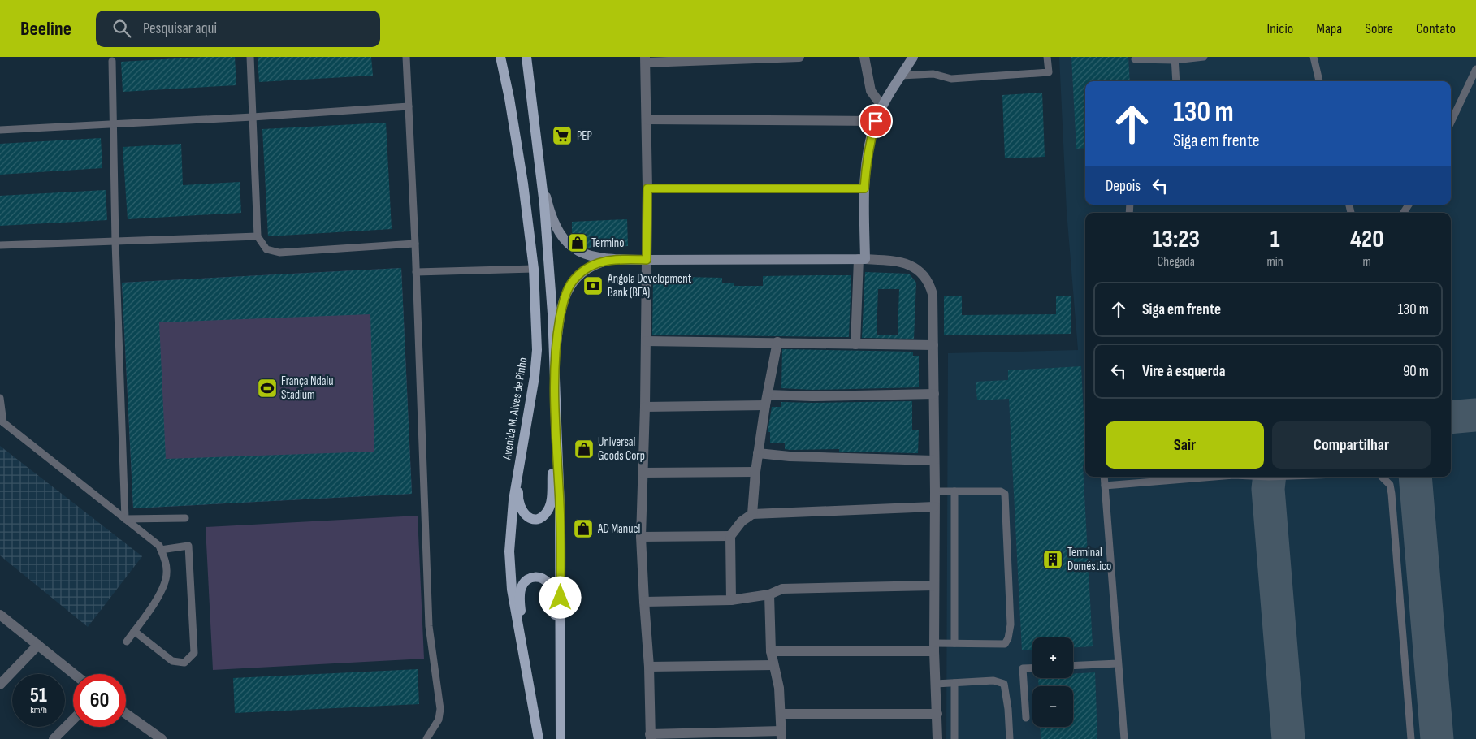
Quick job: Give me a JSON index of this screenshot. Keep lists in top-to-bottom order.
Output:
{
  "streets": {
    "main road": ["Avenida M. Alves de Pinho"]
  },
  "places": {
    "supermarket": ["PEP"],
    "shop": ["Termino", "Universal Goods Corp", "AD Manuel"],
    "bank": ["Angola Development Bank (BFA)"],
    "sports": ["França Ndalu Stadium"],
    "building": ["Terminal Doméstico"]
  },
  "page": {
    "header": "Beeline",
    "search": "Pesquisar aqui",
    "nav": [
      "Início",
      "Mapa",
      "Sobre",
      "Contato"
    ],
    "turn": ["130 m", "Siga em frente"],
    "then": "Depois",
    "eta": [
      "13:23",
      "Chegada",
      "1",
      "min",
      "420",
      "m"
    ],
    "list": [
      {
        "name": "Siga em frente",
        "value": "130 m"
      },
      {
        "name": "Vire à esquerda",
        "value": "90 m"
      }
    ],
    "buttons": ["Sair", "Compartilhar"],
    "map_buttons": ["+", "−"],
    "speed": "51 km/h",
    "limit": "60"
  }
}
